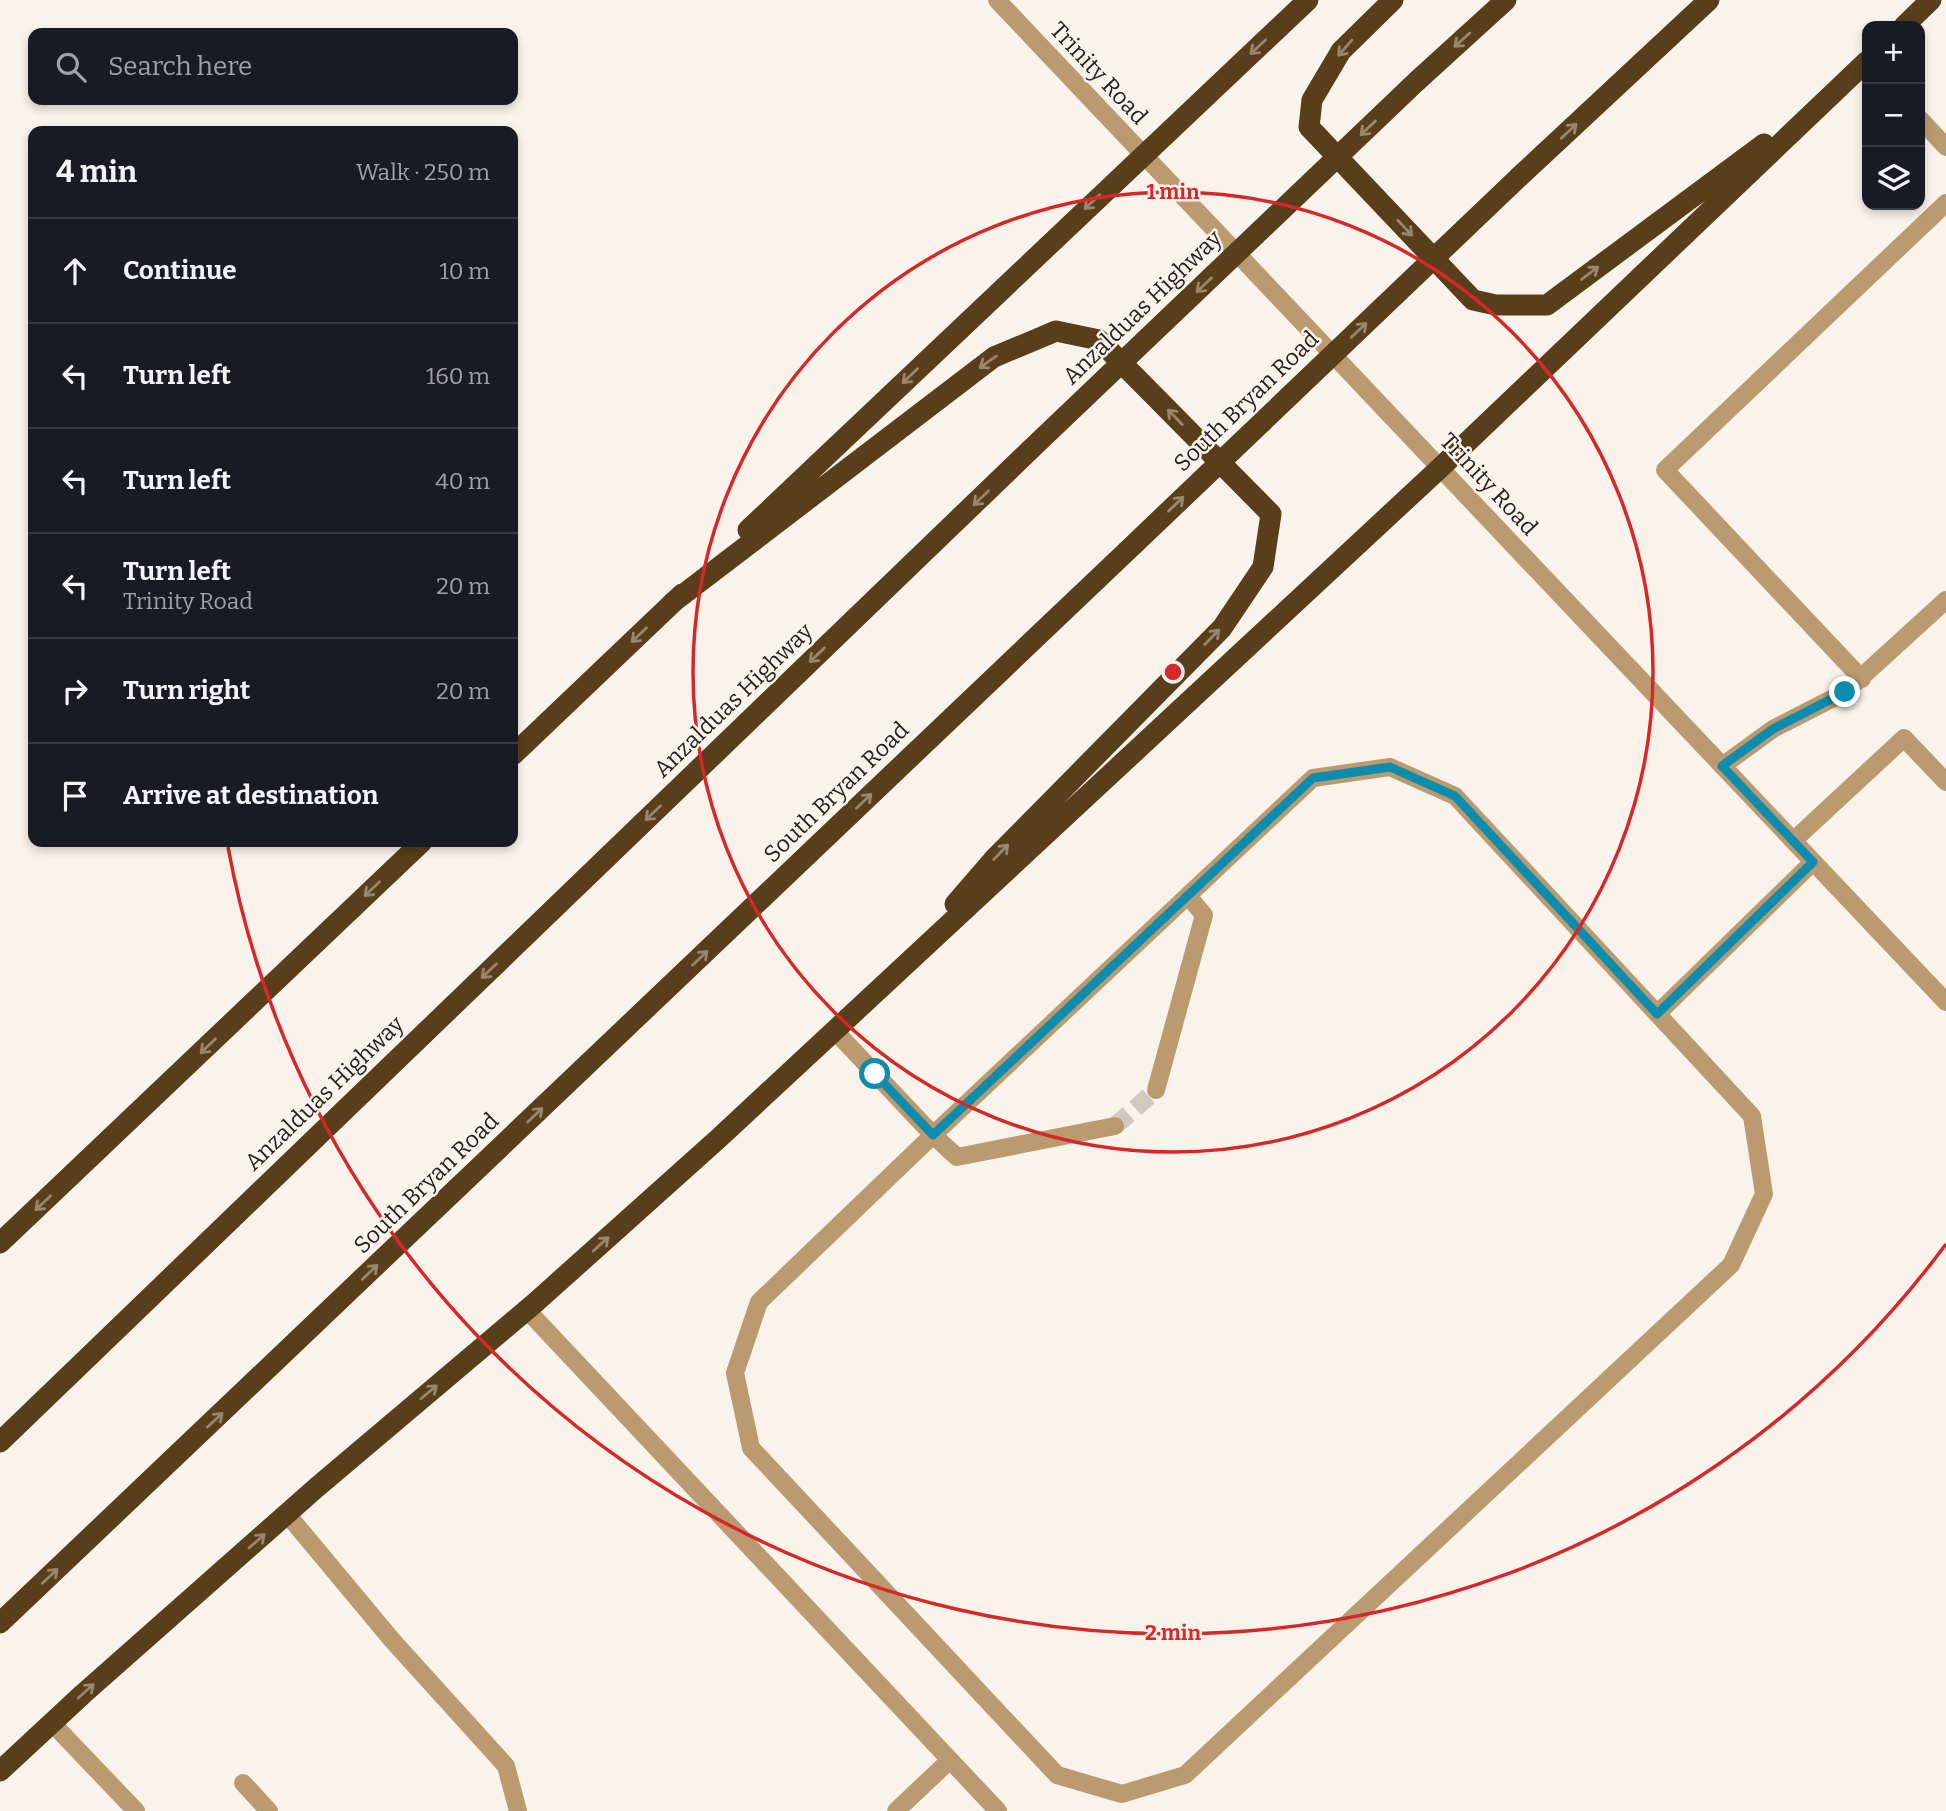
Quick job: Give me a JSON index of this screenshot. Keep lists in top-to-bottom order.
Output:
{
  "streets": {
    "highway": ["Anzalduas Highway", "South Bryan Road"],
    "street": ["Trinity Road"]
  },
  "page": {
    "map_buttons": ["+", "−"],
    "search": "Search here",
    "heading": ["4 min", "Walk · 250 m"],
    "list": [
      ["Continue", "10 m"],
      ["Turn left", "160 m"],
      ["Turn left", "40 m"],
      ["Turn left", "Trinity Road", "20 m"],
      ["Turn right", "20 m"],
      "Arrive at destination"
    ]
  },
  "rings": ["1 min", "2 min"]
}
